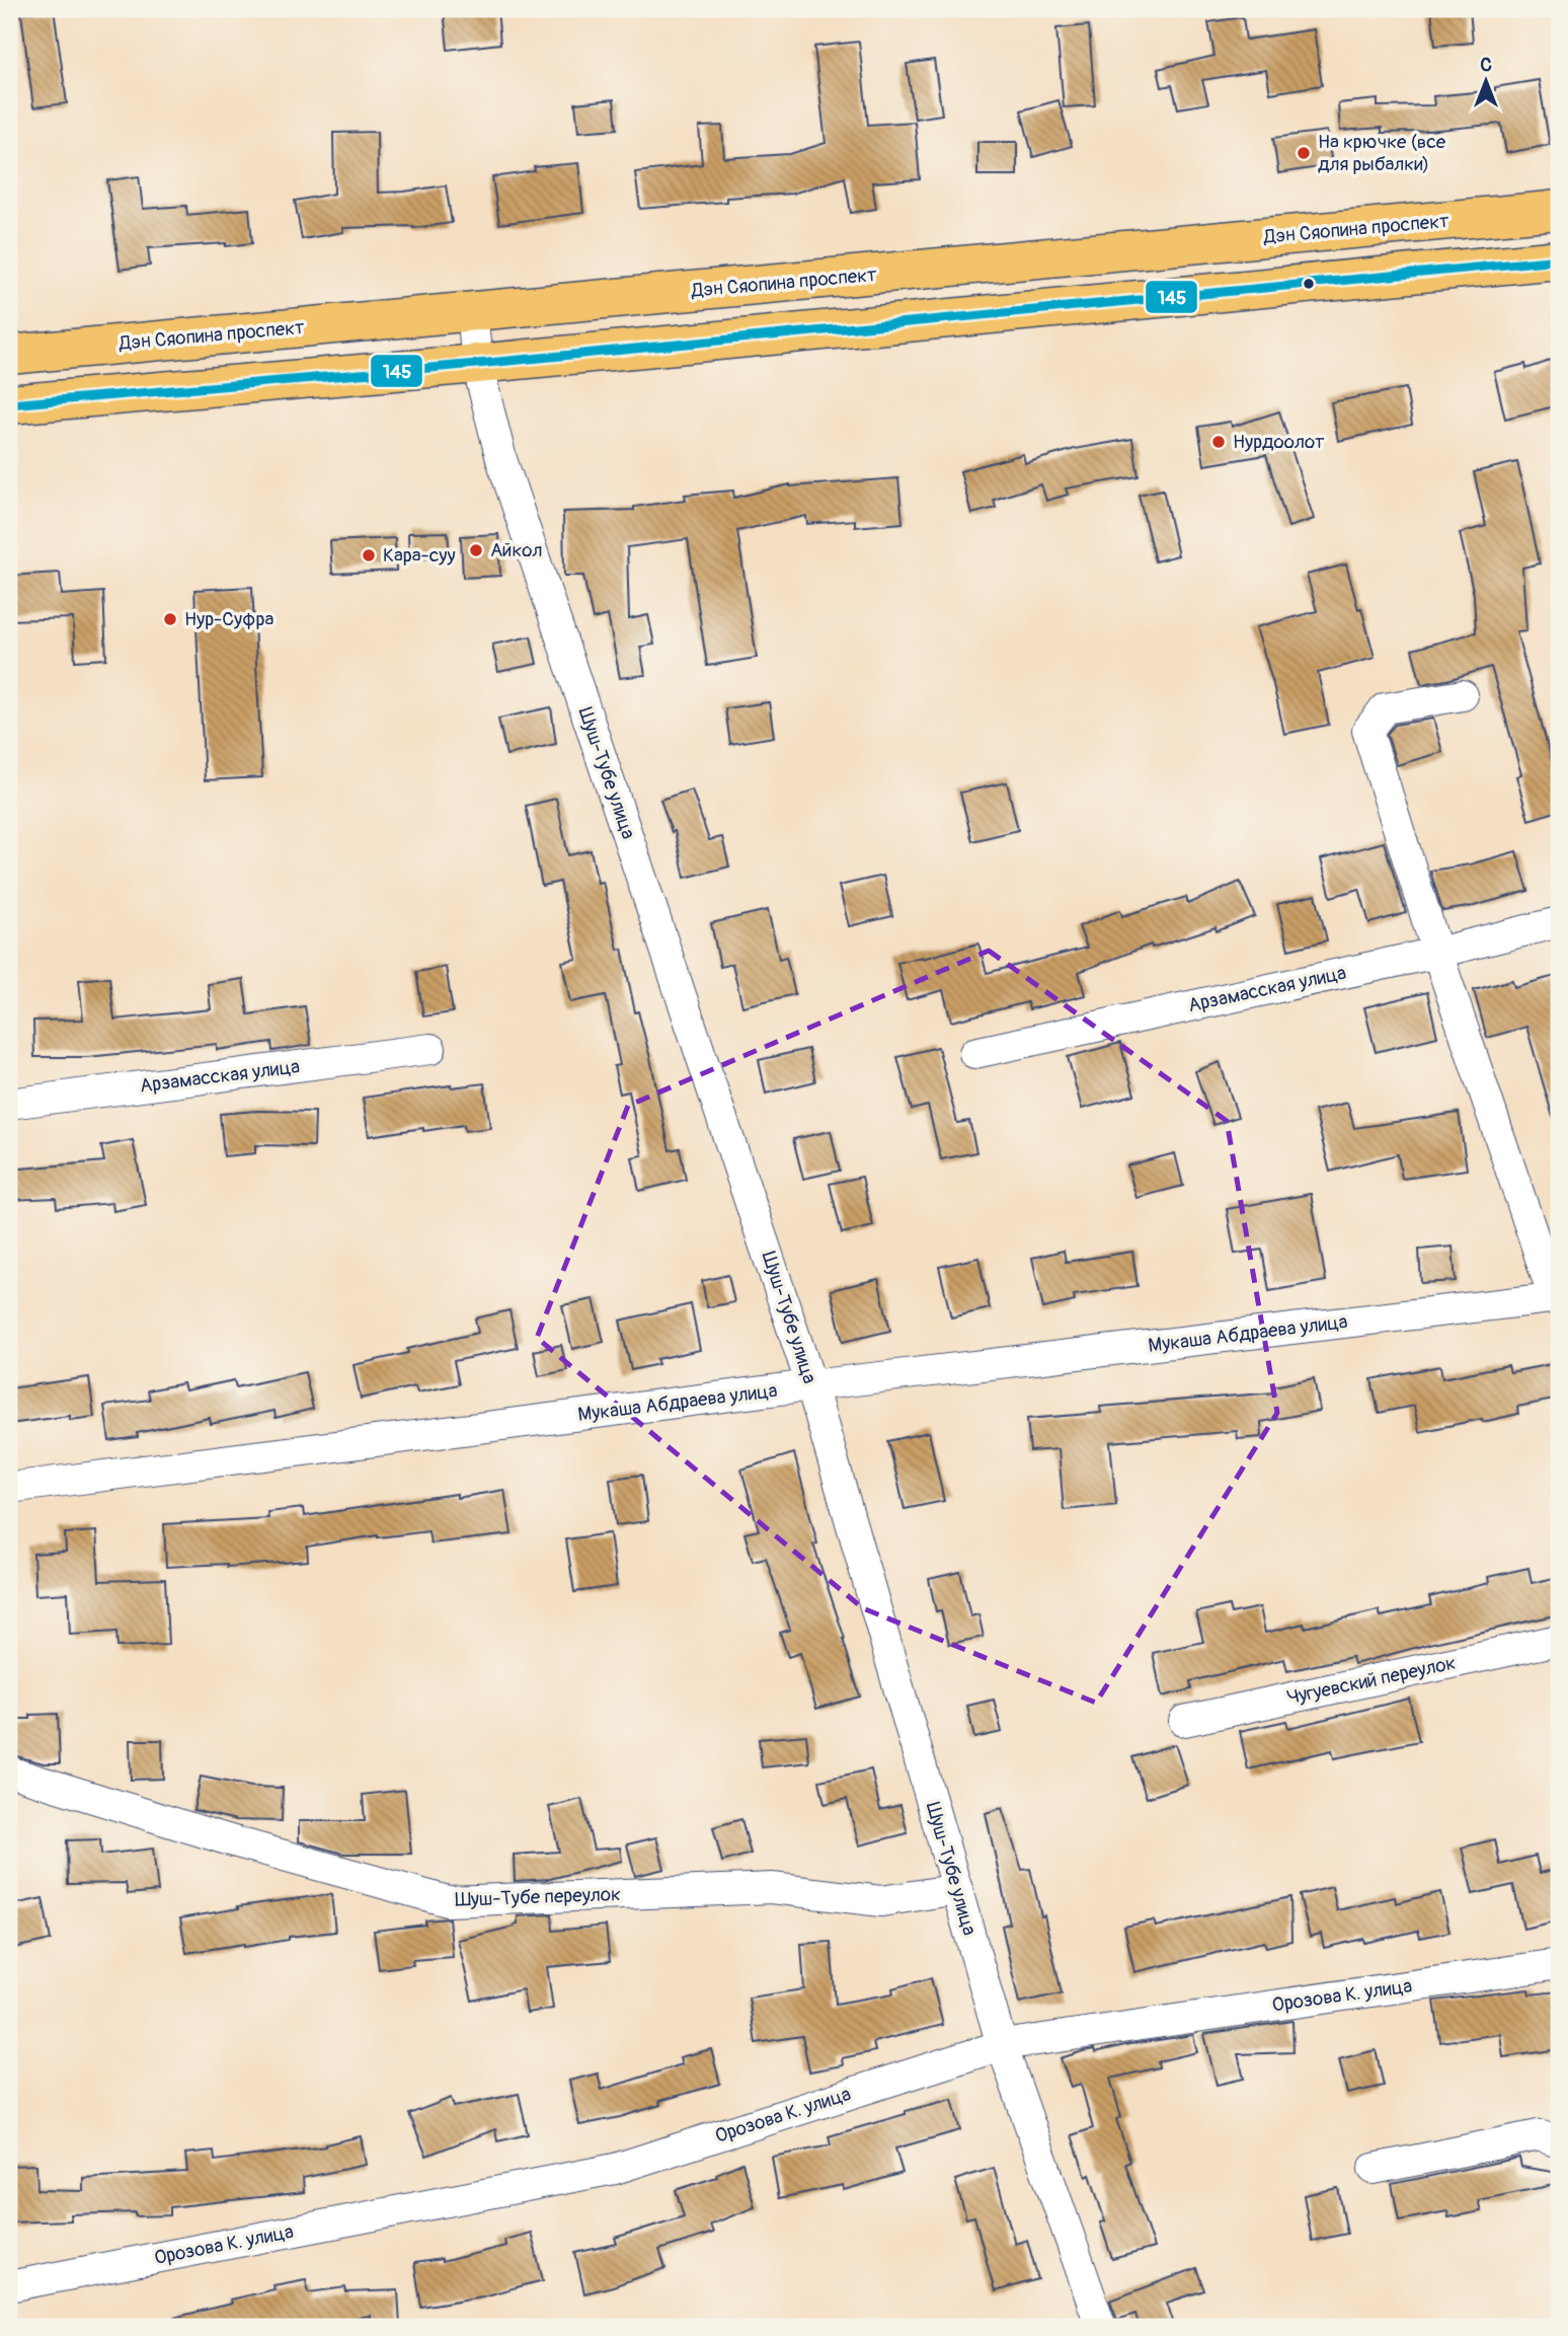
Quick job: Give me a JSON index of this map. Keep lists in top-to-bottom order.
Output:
{
  "streets": {
    "main road": ["Дэн Сяопина проспект"],
    "street": [
      "Шуш-Тубе улица",
      "Арзамасская улица",
      "Мукаша Абдраева улица",
      "Чугуевский переулок",
      "Шуш-Тубе переулок",
      "Орозова К. улица"
    ]
  },
  "crossings": [
    ["Дэн Сяопина проспект", "Шуш-Тубе улица"],
    ["Шуш-Тубе улица", "Мукаша Абдраева улица"],
    ["Шуш-Тубе улица", "Шуш-Тубе переулок"],
    ["Шуш-Тубе улица", "Орозова К. улица"]
  ],
  "places": [
    "На крючке (все для рыбалки)",
    "Нурдоолот",
    "Айкол",
    "Кара-суу",
    "Нур-Суфра"
  ],
  "lines": ["transit line 145"],
  "north": "top"
}
